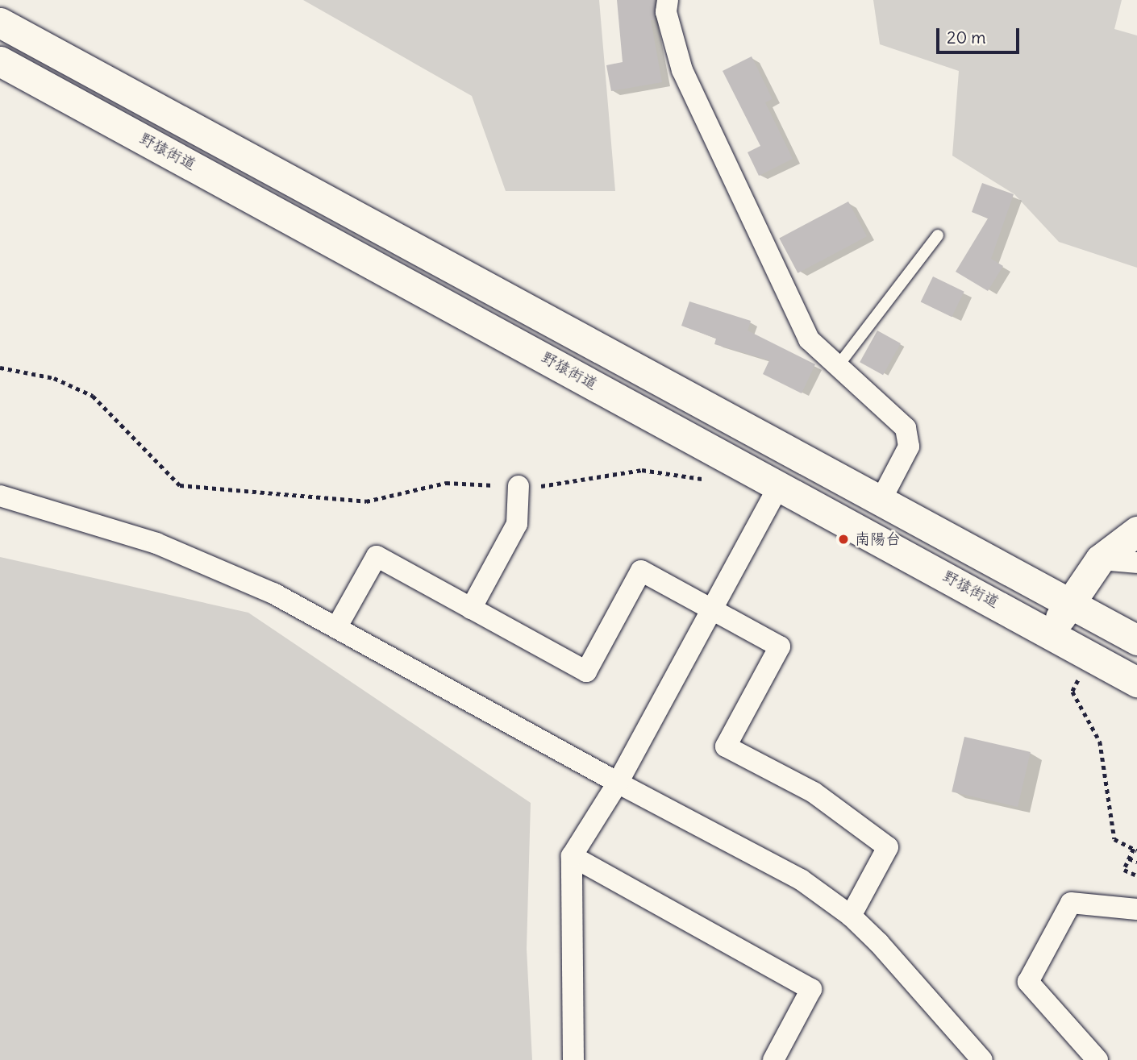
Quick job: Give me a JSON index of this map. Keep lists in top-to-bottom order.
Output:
{
  "streets": {
    "main road": ["野猿街道"]
  },
  "places": ["南陽台"],
  "scale_bar": "20 m"
}
